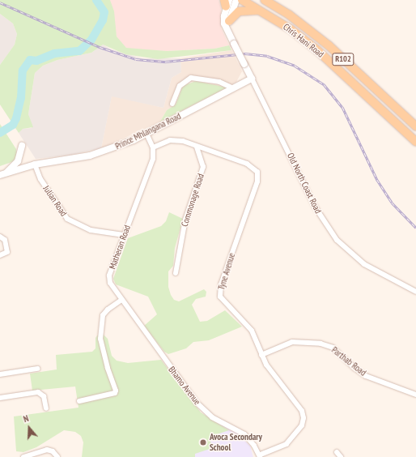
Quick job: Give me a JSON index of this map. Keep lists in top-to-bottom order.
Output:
{
  "streets": {
    "main road": ["Chris Hani Road", "R102"],
    "street": [
      "Prince Mhlangana Road",
      "Old North Coast Road",
      "Commonage Road",
      "Julian Road",
      "Matheran Road",
      "Tyne Avenue",
      "Parthab Road",
      "Bhamo Avenue"
    ]
  },
  "crossings": [
    ["Prince Mhlangana Road", "Old North Coast Road"],
    ["Prince Mhlangana Road", "Julian Road"],
    ["Prince Mhlangana Road", "Matheran Road"],
    ["Commonage Road", "Tyne Avenue"],
    ["Julian Road", "Matheran Road"],
    ["Matheran Road", "Tyne Avenue"],
    ["Matheran Road", "Bhamo Avenue"],
    ["Tyne Avenue", "Parthab Road"],
    ["Tyne Avenue", "Bhamo Avenue"]
  ],
  "places": ["Avoca Secondary School"],
  "north": "top"
}
